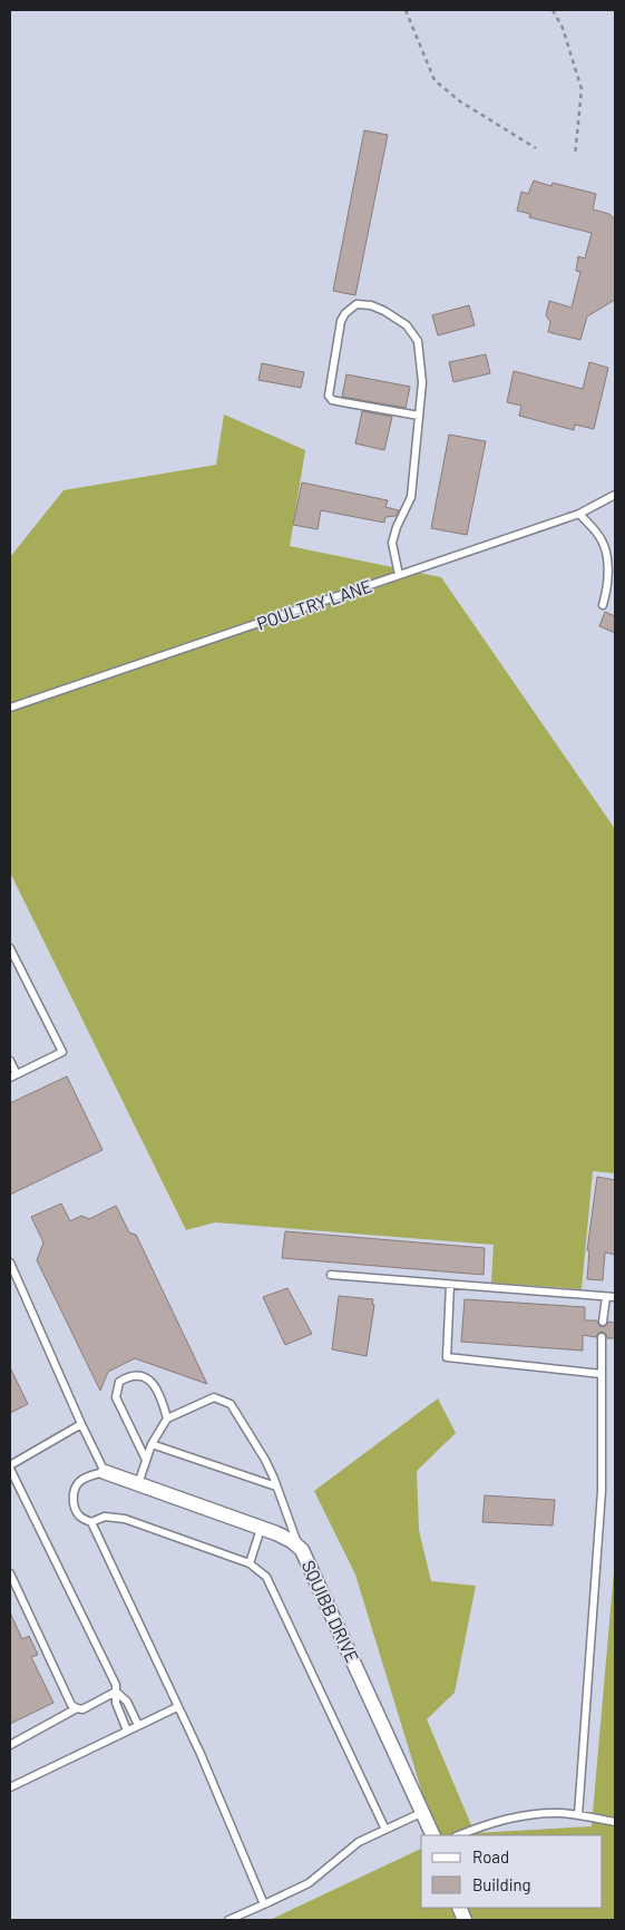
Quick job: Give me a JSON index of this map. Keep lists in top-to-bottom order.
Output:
{
  "streets": {
    "street": ["SQUIBB DRIVE"],
    "lane": ["POULTRY LANE"]
  },
  "legend": ["Road", "Building"]
}
